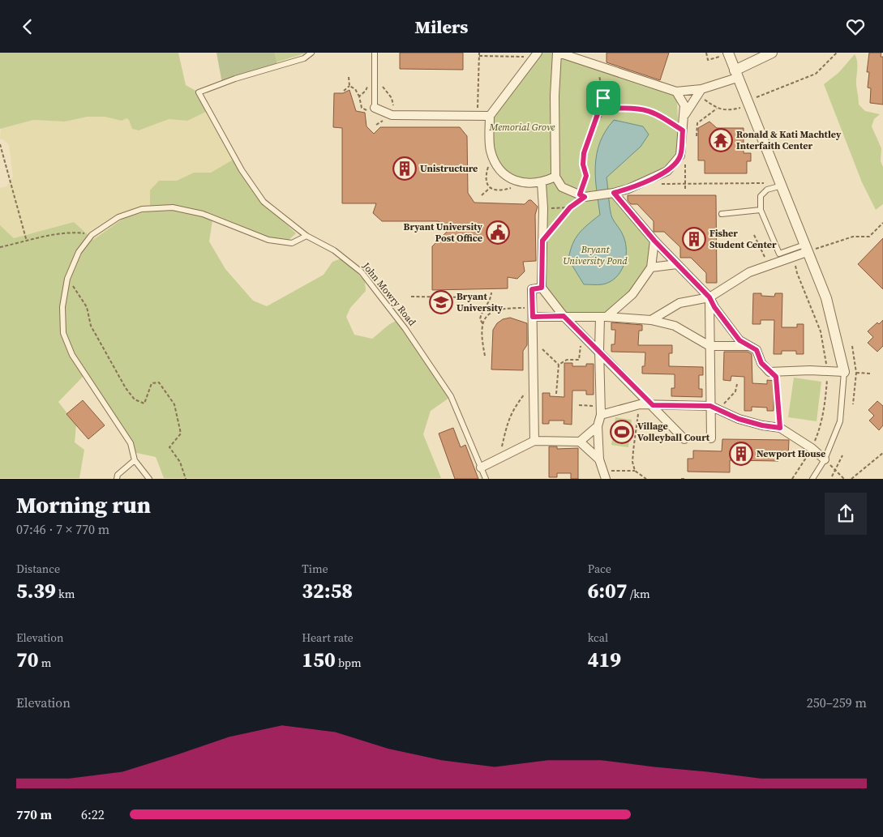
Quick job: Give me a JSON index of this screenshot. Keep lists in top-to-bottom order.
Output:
{
  "streets": {
    "lane": ["John Mowry Road"]
  },
  "parks": ["Memorial Grove", "Bryant University Pond"],
  "places": {
    "temple": ["Ronald & Kati Machtley Interfaith Center"],
    "building": ["Unistructure", "Fisher Student Center", "Newport House"],
    "public building": ["Bryant University Post Office"],
    "school or university": ["Bryant University"],
    "sports": ["Village Volleyball Court"]
  },
  "page": {
    "header": "Milers",
    "heading": ["Morning run", "07:46 · 7 × 770 m"],
    "stats": [
      ["Distance", "5.39 km"],
      ["Time", "32:58"],
      ["Pace", "6:07 /km"],
      ["Elevation", "70 m"],
      ["Heart rate", "150 bpm"],
      ["kcal", "419"]
    ],
    "chart": ["Elevation", "250–259 m"],
    "list": [
      {
        "name": "770 m",
        "note": "6:22"
      }
    ]
  }
}
